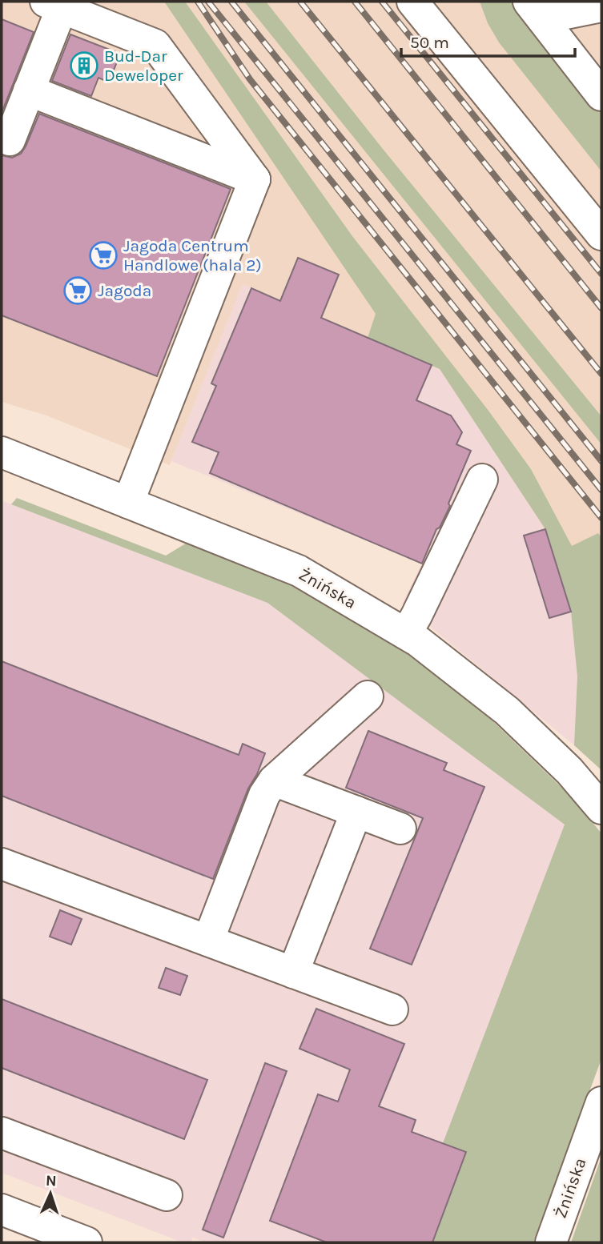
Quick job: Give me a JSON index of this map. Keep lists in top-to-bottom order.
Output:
{
  "streets": {
    "street": ["Żnińska"]
  },
  "places": {
    "building": ["Bud-Dar Deweloper"],
    "supermarket": ["Jagoda Centrum Handlowe (hala 2)", "Jagoda"]
  },
  "scale_bar": "50 m",
  "north": "top"
}
